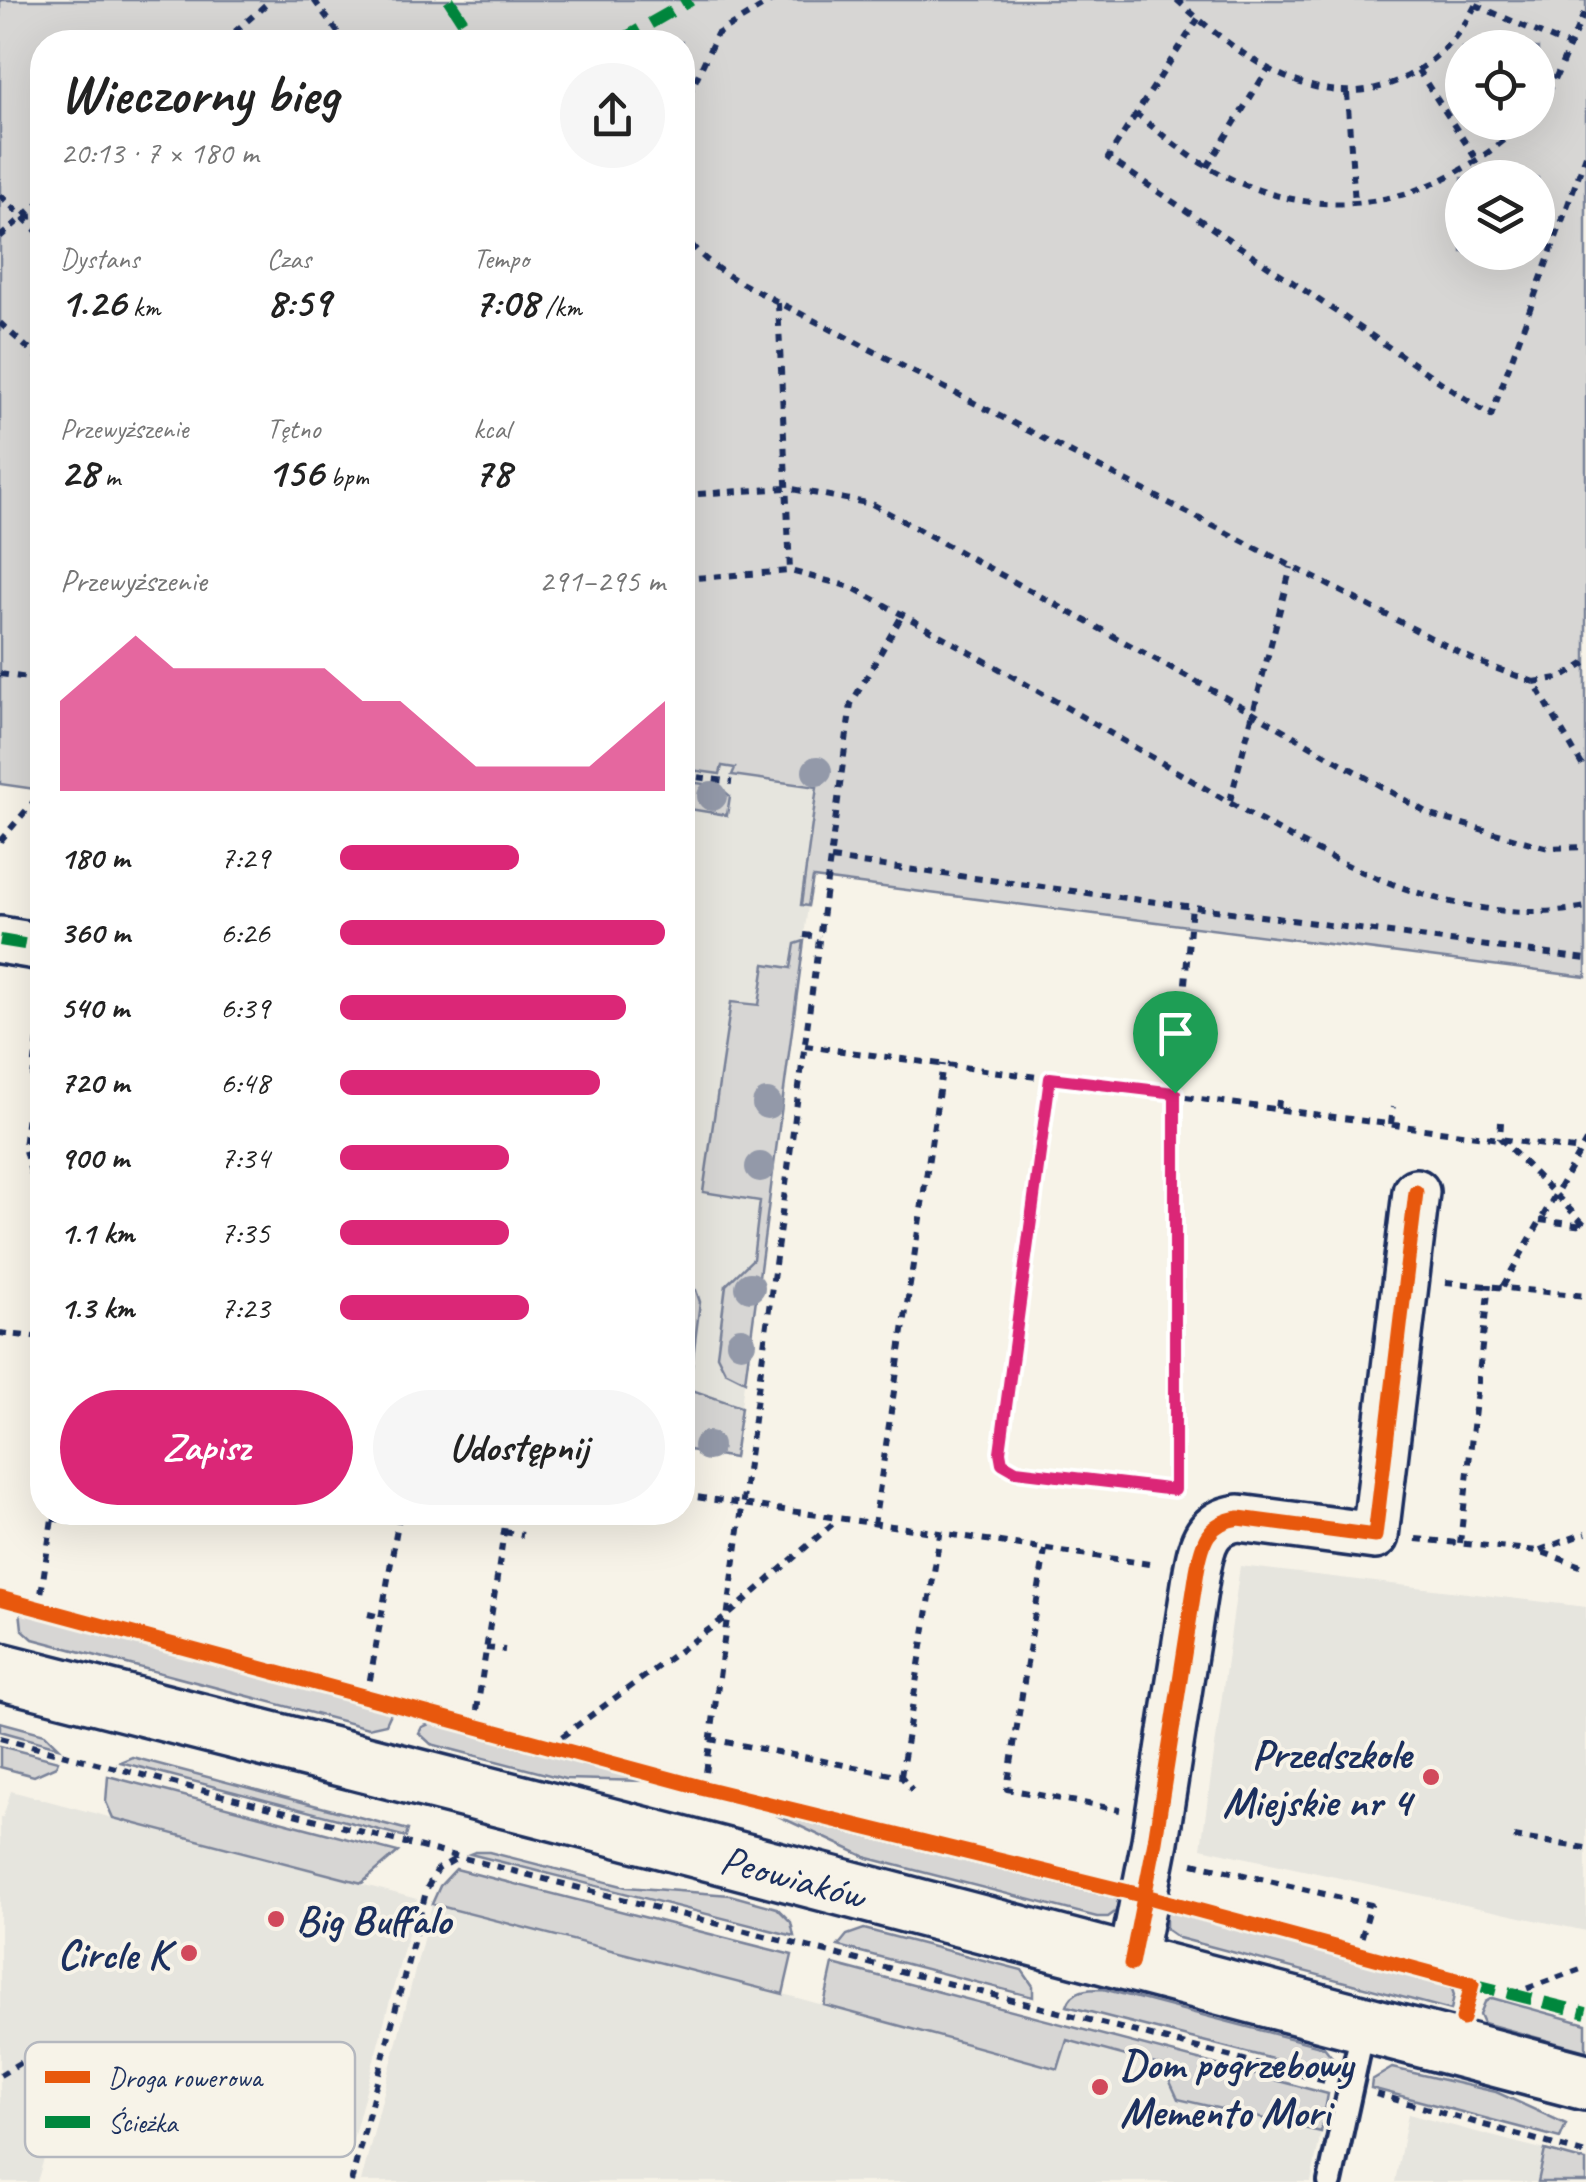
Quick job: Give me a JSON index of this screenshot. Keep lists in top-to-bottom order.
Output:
{
  "streets": {
    "main road": ["Peowiaków"]
  },
  "places": [
    "Przedszkole Miejskie nr 4",
    "Big Buffalo",
    "Circle K",
    "Dom pogrzebowy Memento Mori"
  ],
  "legend": ["Droga rowerowa", "Ścieżka"],
  "page": {
    "heading": ["Wieczorny bieg", "20:13 · 7 × 180 m"],
    "stats": [
      ["Dystans", "1.26 km"],
      ["Czas", "8:59"],
      ["Tempo", "7:08 /km"],
      ["Przewyższenie", "28 m"],
      ["Tętno", "156 bpm"],
      ["kcal", "78"]
    ],
    "chart": ["Przewyższenie", "291–295 m"],
    "list": [
      {
        "name": "180 m",
        "note": "7:29"
      },
      {
        "name": "360 m",
        "note": "6:26"
      },
      {
        "name": "540 m",
        "note": "6:39"
      },
      {
        "name": "720 m",
        "note": "6:48"
      },
      {
        "name": "900 m",
        "note": "7:34"
      },
      {
        "name": "1.1 km",
        "note": "7:35"
      },
      {
        "name": "1.3 km",
        "note": "7:23"
      }
    ],
    "buttons": ["Zapisz", "Udostępnij"]
  }
}
